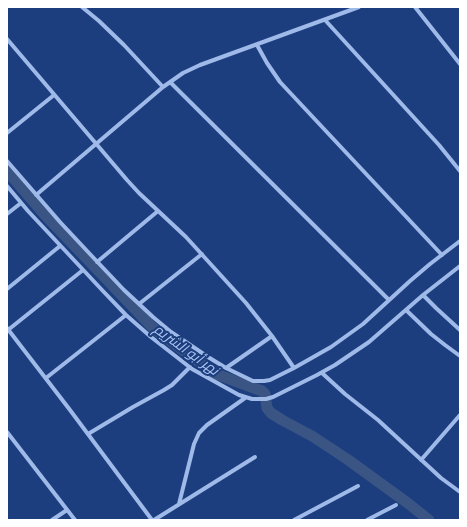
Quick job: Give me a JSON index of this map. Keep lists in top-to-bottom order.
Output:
{
  "water": ["نهر أبو الشريم"]
}
